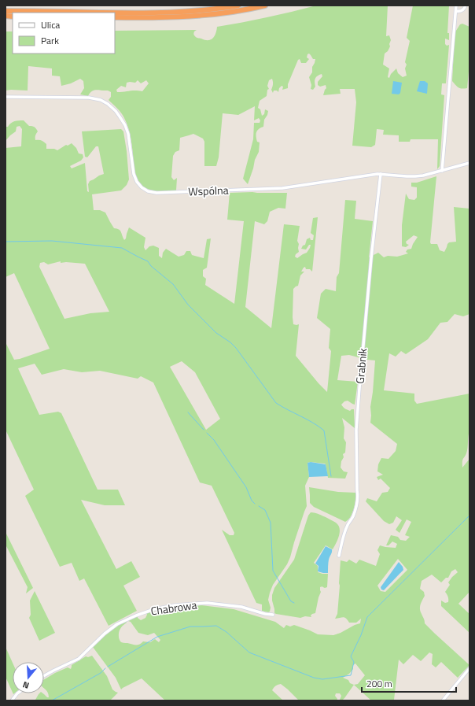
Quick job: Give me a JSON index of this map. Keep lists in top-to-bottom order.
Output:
{
  "streets": {
    "street": ["Wspólna", "Grabnik", "Chabrowa"]
  },
  "crossings": [
    ["Wspólna", "Grabnik"]
  ],
  "legend": ["Ulica", "Park"],
  "scale_bar": "200 m",
  "north": "bottom"
}
